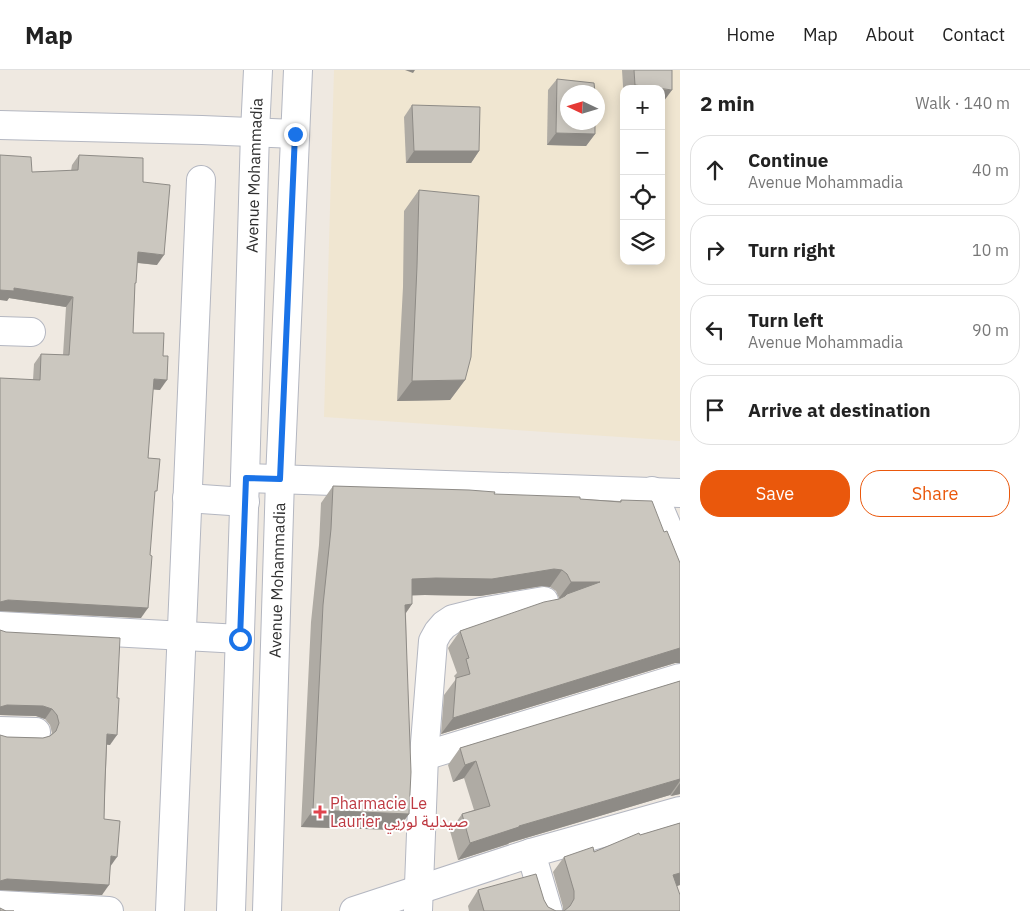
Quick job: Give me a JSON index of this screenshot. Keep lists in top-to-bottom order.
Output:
{
  "streets": {
    "street": ["Avenue Mohammadia"]
  },
  "places": {
    "health": ["Pharmacie Le Laurier صيدلية لوريي"]
  },
  "north": "left",
  "page": {
    "header": "Map",
    "nav": [
      "Home",
      "Map",
      "About",
      "Contact"
    ],
    "heading": ["2 min", "Walk · 140 m"],
    "map_buttons": ["+", "−"],
    "list": [
      ["Continue", "Avenue Mohammadia", "40 m"],
      ["Turn right", "10 m"],
      ["Turn left", "Avenue Mohammadia", "90 m"],
      "Arrive at destination"
    ],
    "buttons": ["Save", "Share"]
  }
}
